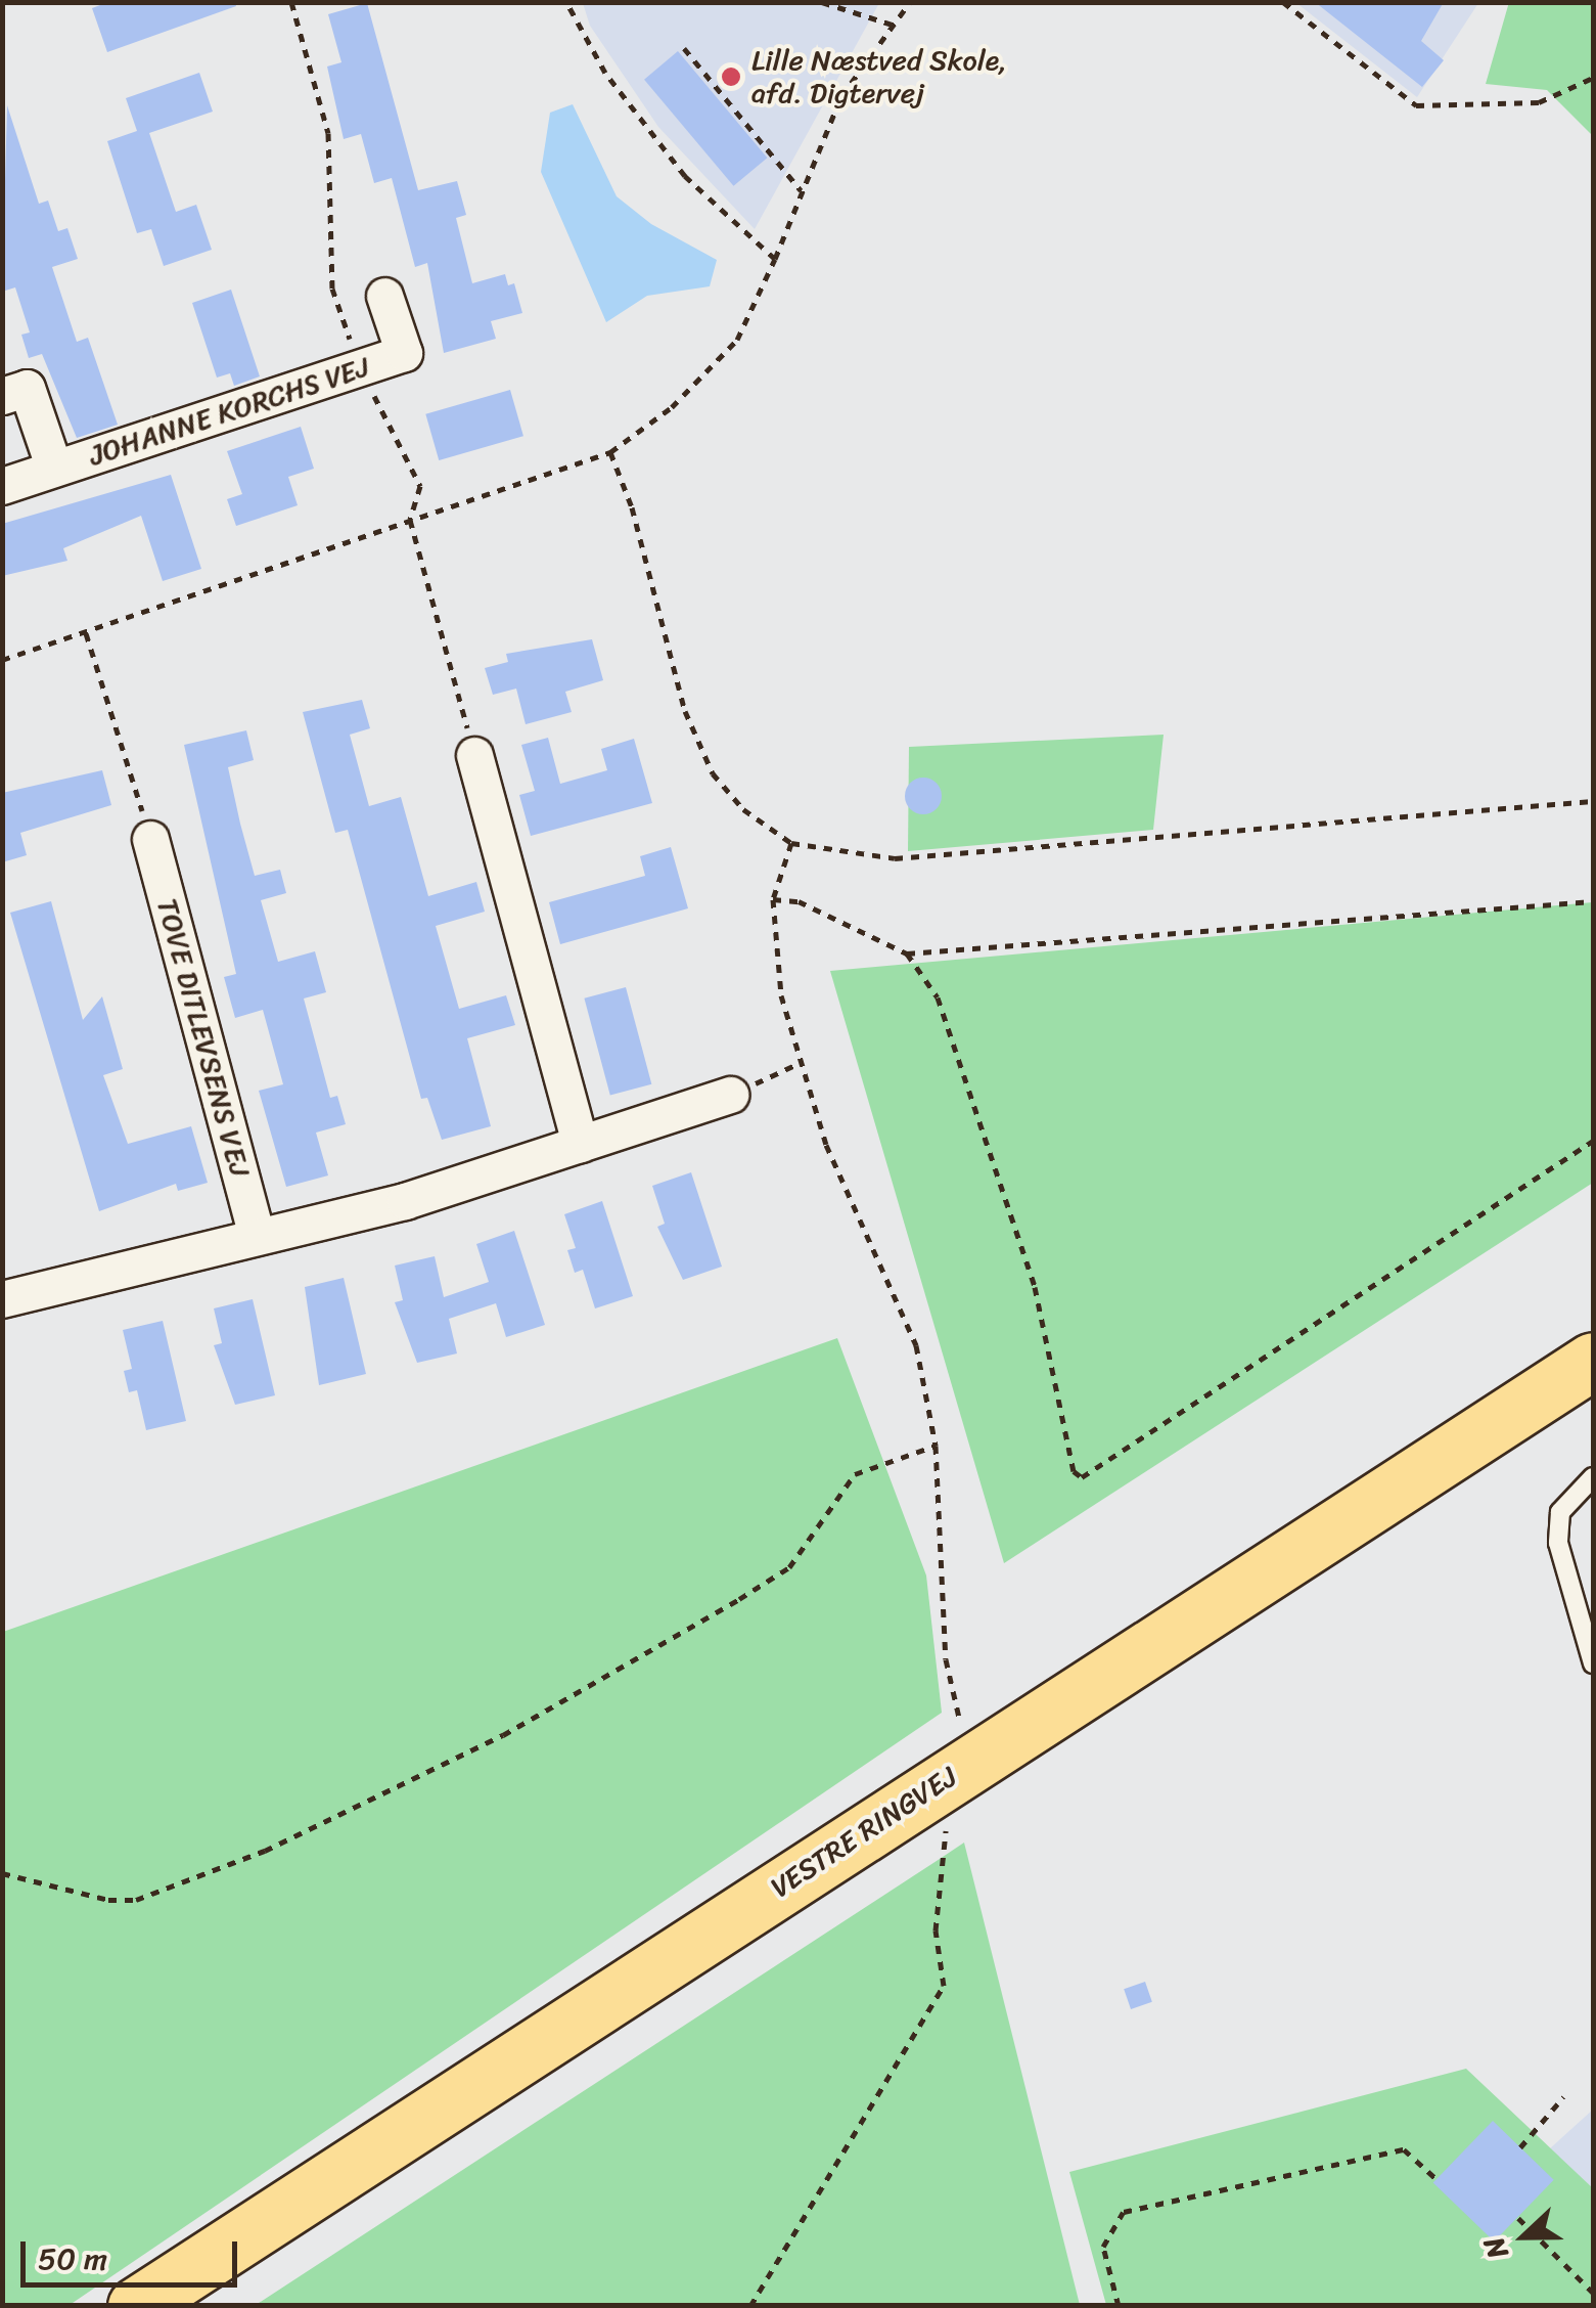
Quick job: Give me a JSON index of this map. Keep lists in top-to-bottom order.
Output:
{
  "streets": {
    "main road": ["VESTRE RINGVEJ"],
    "street": ["JOHANNE KORCHS VEJ", "TOVE DITLEVSENS VEJ"]
  },
  "places": ["Lille Næstved Skole, afd. Digtervej"],
  "scale_bar": "50 m",
  "north": "left"
}
